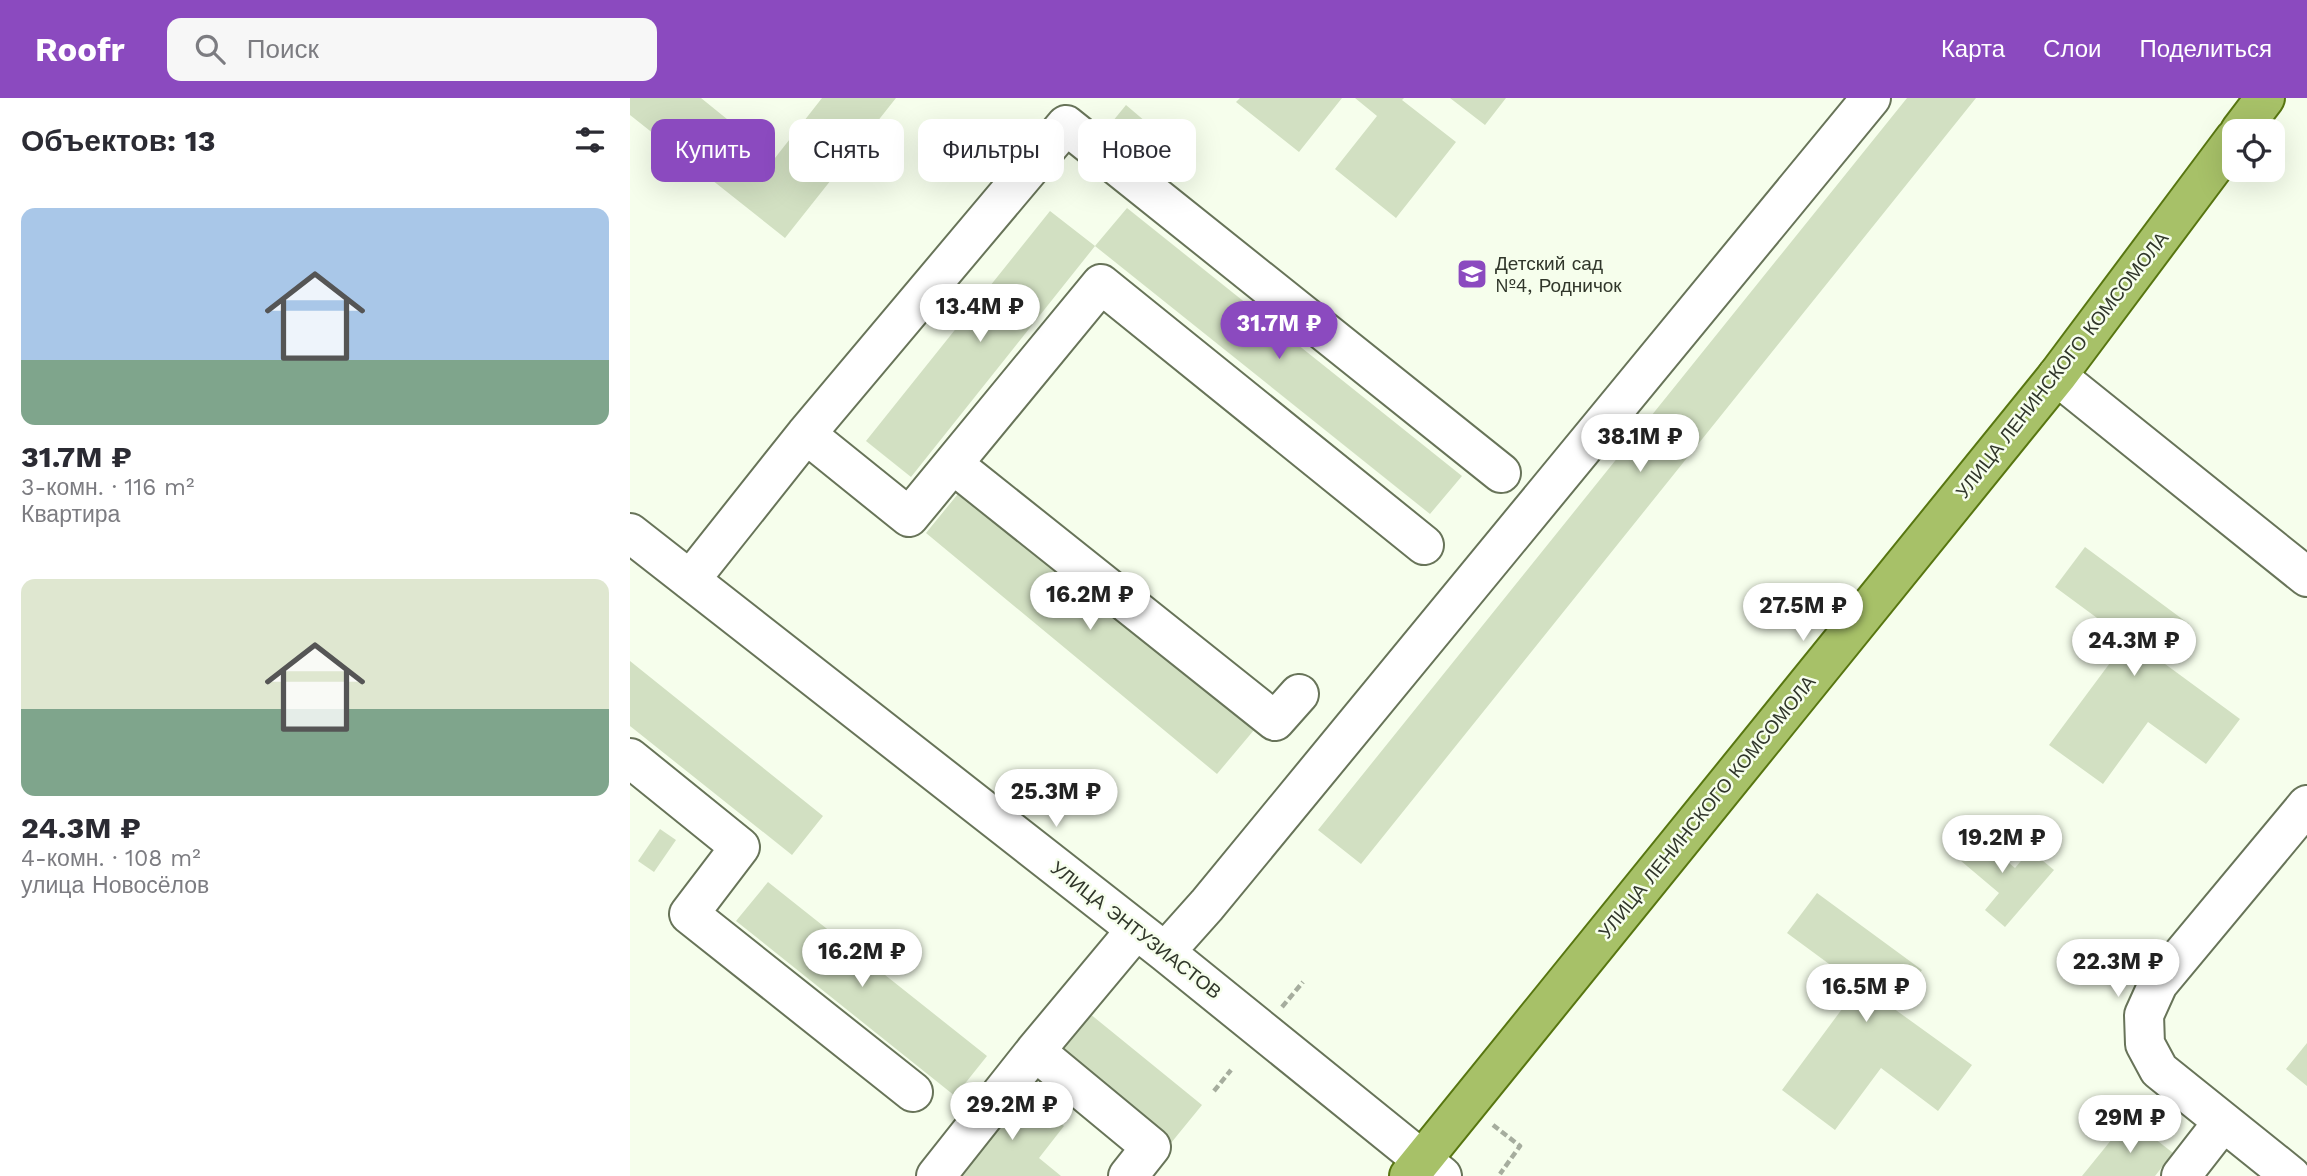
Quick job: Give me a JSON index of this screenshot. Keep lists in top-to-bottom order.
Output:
{
  "streets": {
    "main road": ["УЛИЦА ЛЕНИНСКОГО КОМСОМОЛА"],
    "street": ["УЛИЦА ЭНТУЗИАСТОВ"]
  },
  "crossings": [
    ["УЛИЦА ЛЕНИНСКОГО КОМСОМОЛА", "УЛИЦА ЭНТУЗИАСТОВ"]
  ],
  "places": {
    "school or university": ["Детский сад №4, Родничок"]
  },
  "page": {
    "header": "Roofr",
    "search": "Поиск",
    "nav": ["Карта", "Слои", "Поделиться"],
    "heading": "Объектов: 13",
    "chip": [
      "Купить",
      "Снять",
      "Фильтры",
      "Новое"
    ],
    "list": [
      {
        "name": "31.7M ₽",
        "note": "3-комн. · 116 m² · Квартира"
      },
      {
        "name": "24.3M ₽",
        "note": "4-комн. · 108 m² · улица Новосёлов"
      }
    ],
    "price": [
      "13.4M ₽",
      "31.7M ₽",
      "38.1M ₽",
      "16.2M ₽",
      "27.5M ₽",
      "24.3M ₽",
      "25.3M ₽",
      "19.2M ₽",
      "16.2M ₽",
      "22.3M ₽",
      "16.5M ₽",
      "29.2M ₽",
      "29M ₽"
    ]
  }
}
